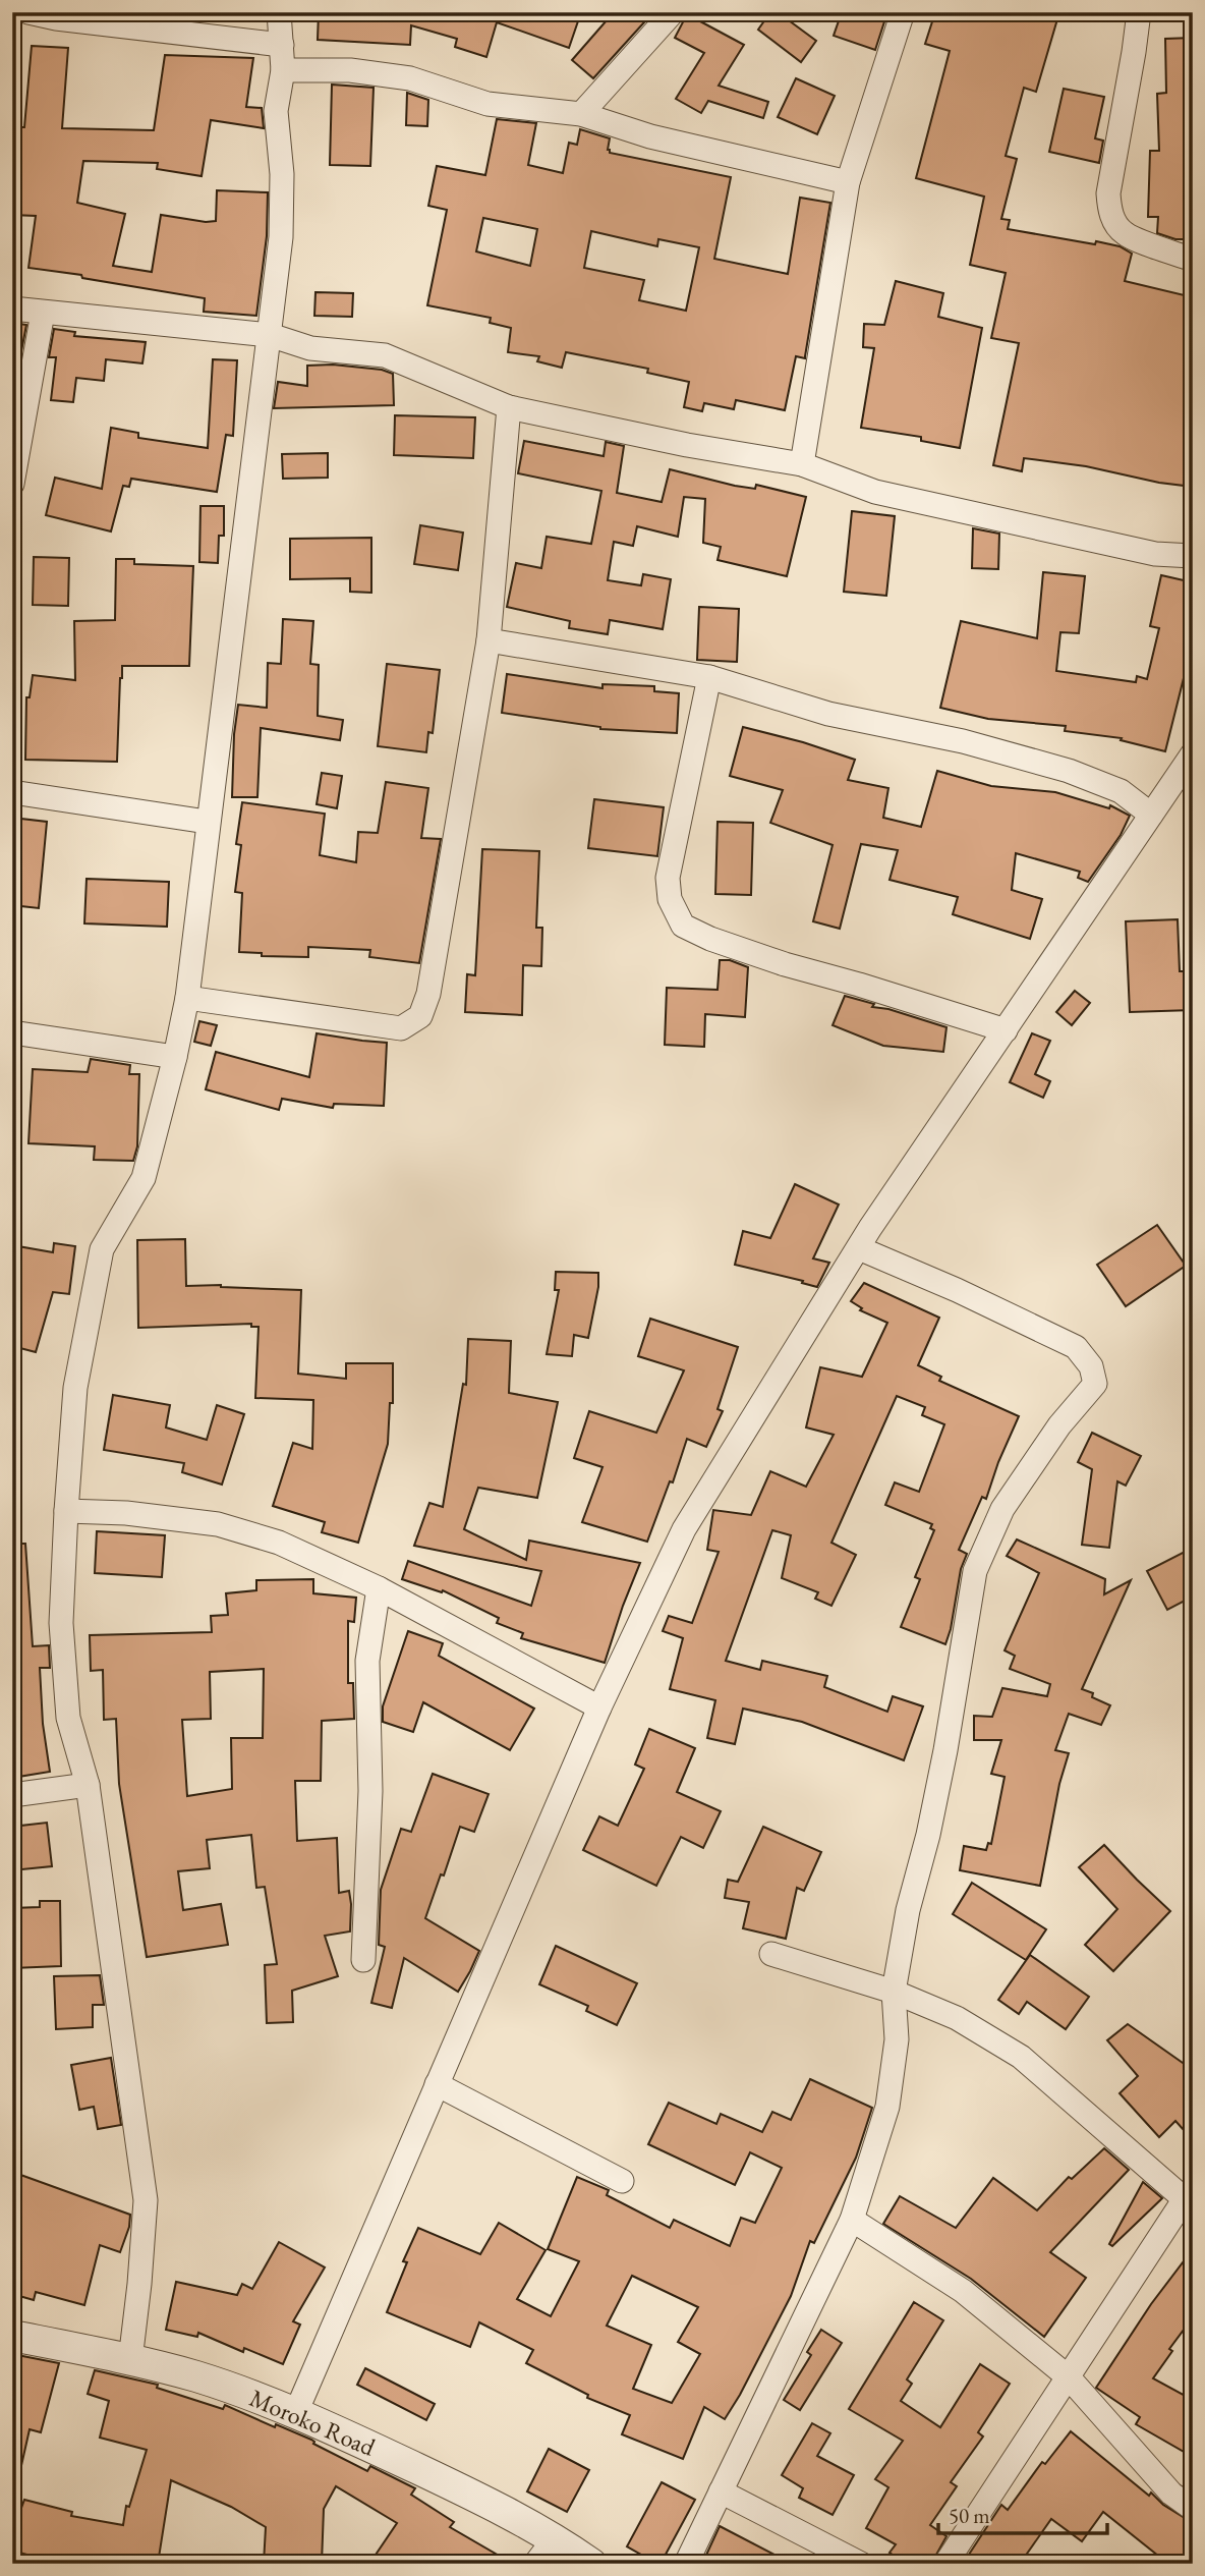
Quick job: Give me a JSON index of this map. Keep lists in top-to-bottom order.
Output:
{
  "streets": {
    "street": ["Moroko Road"]
  },
  "scale_bar": "50 m"
}
